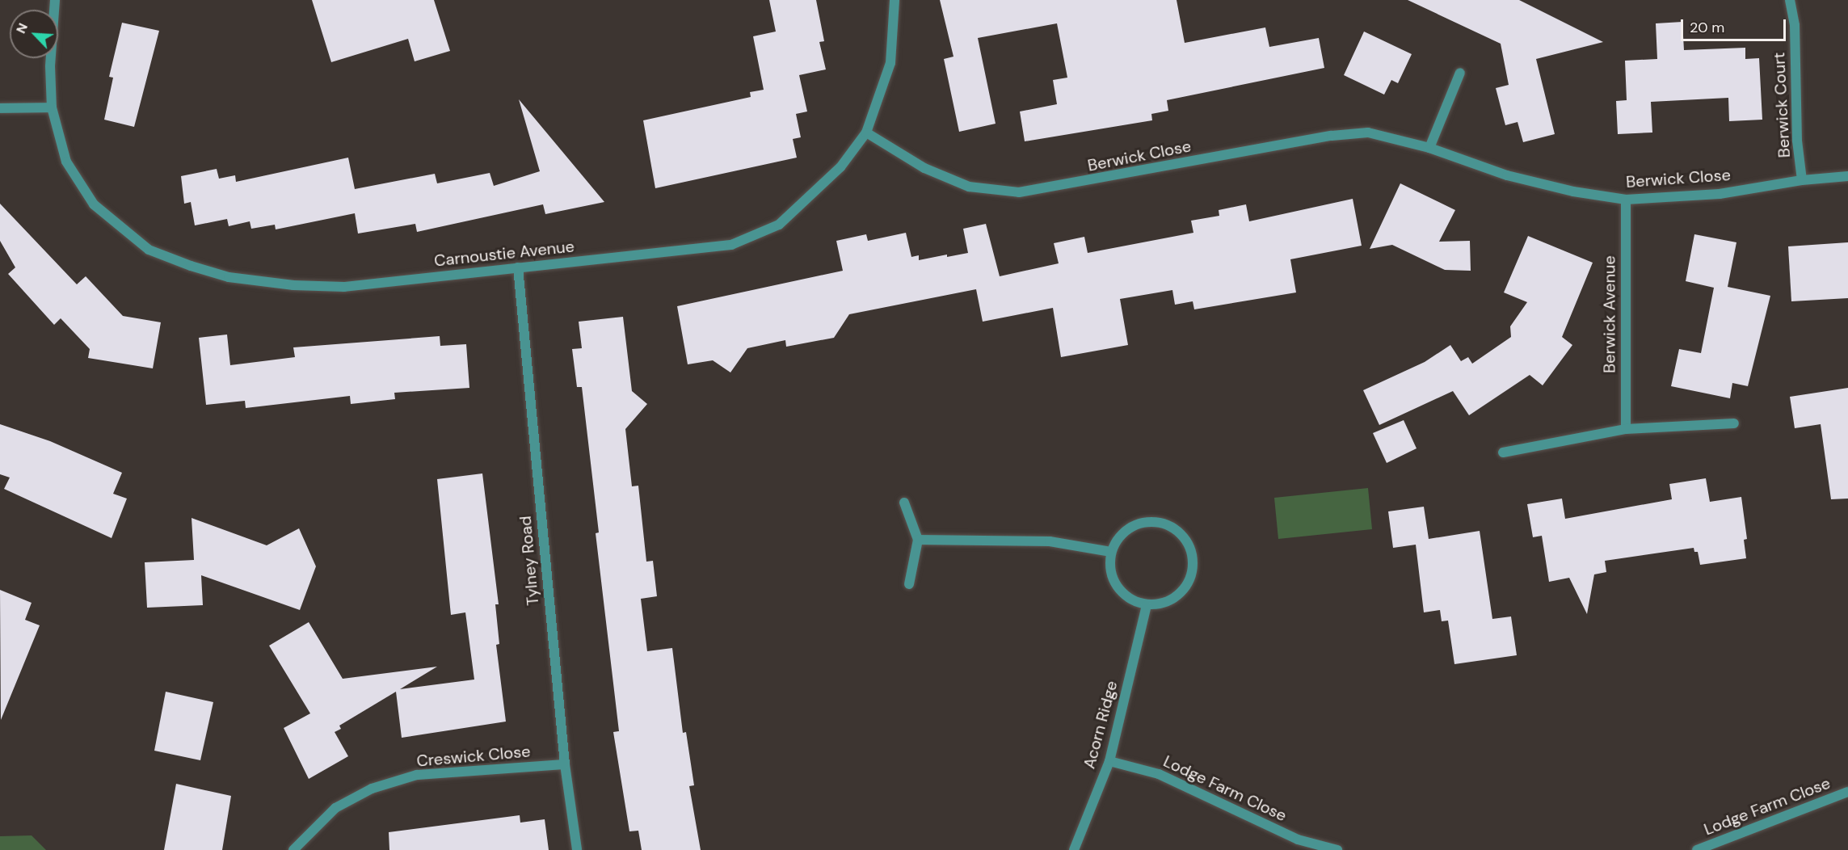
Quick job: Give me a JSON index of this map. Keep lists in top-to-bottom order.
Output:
{
  "streets": {
    "street": [
      "Berwick Court",
      "Berwick Close",
      "Carnoustie Avenue",
      "Berwick Avenue",
      "Tylney Road",
      "Acorn Ridge",
      "Creswick Close",
      "Lodge Farm Close"
    ]
  },
  "crossings": [
    ["Berwick Court", "Berwick Close"],
    ["Berwick Close", "Carnoustie Avenue"],
    ["Berwick Close", "Berwick Avenue"],
    ["Carnoustie Avenue", "Tylney Road"],
    ["Tylney Road", "Creswick Close"],
    ["Acorn Ridge", "Lodge Farm Close"]
  ],
  "scale_bar": "20 m",
  "north": "top left"
}
